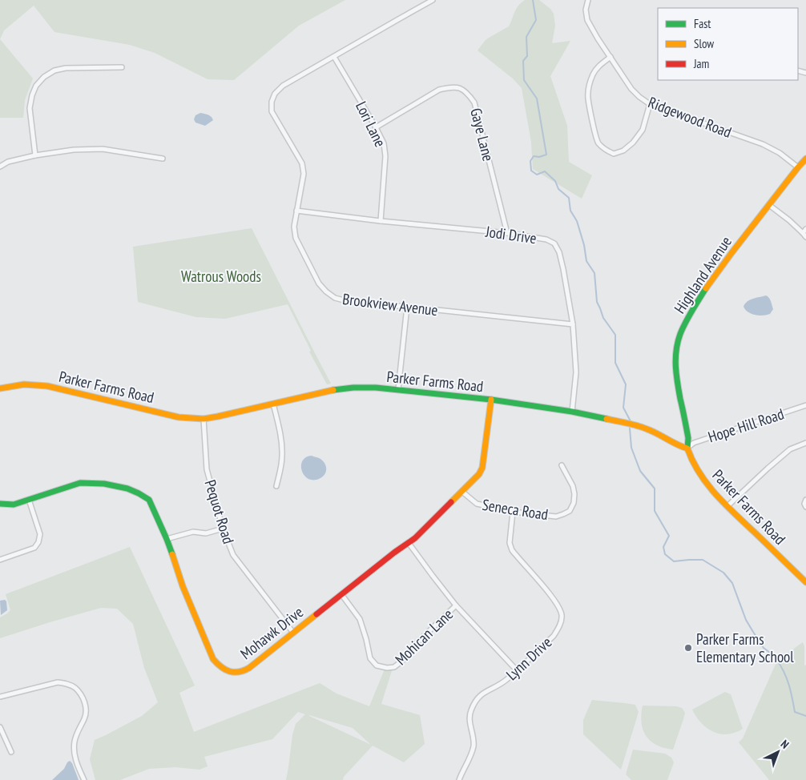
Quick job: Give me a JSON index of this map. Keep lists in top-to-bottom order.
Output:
{
  "streets": {
    "street": [
      "Ridgewood Road",
      "Lori Lane",
      "Gaye Lane",
      "Jodi Drive",
      "Highland Avenue",
      "Brookview Avenue",
      "Parker Farms Road",
      "Hope Hill Road",
      "Seneca Road",
      "Pequot Road",
      "Mohawk Drive",
      "Mohican Lane",
      "Lynn Drive"
    ]
  },
  "crossings": [
    ["Ridgewood Road", "Highland Avenue"],
    ["Lori Lane", "Gaye Lane"],
    ["Lori Lane", "Jodi Drive"],
    ["Lori Lane", "Brookview Avenue"],
    ["Gaye Lane", "Jodi Drive"],
    ["Jodi Drive", "Brookview Avenue"],
    ["Jodi Drive", "Parker Farms Road"],
    ["Highland Avenue", "Parker Farms Road"],
    ["Highland Avenue", "Hope Hill Road"],
    ["Parker Farms Road", "Hope Hill Road"],
    ["Parker Farms Road", "Pequot Road"],
    ["Parker Farms Road", "Mohawk Drive"],
    ["Seneca Road", "Mohawk Drive"],
    ["Seneca Road", "Lynn Drive"],
    ["Pequot Road", "Mohawk Drive"],
    ["Mohawk Drive", "Mohican Lane"]
  ],
  "parks": ["Watrous Woods"],
  "places": ["Parker Farms Elementary School"],
  "legend": ["Fast", "Slow", "Jam"],
  "north": "top right"
}
